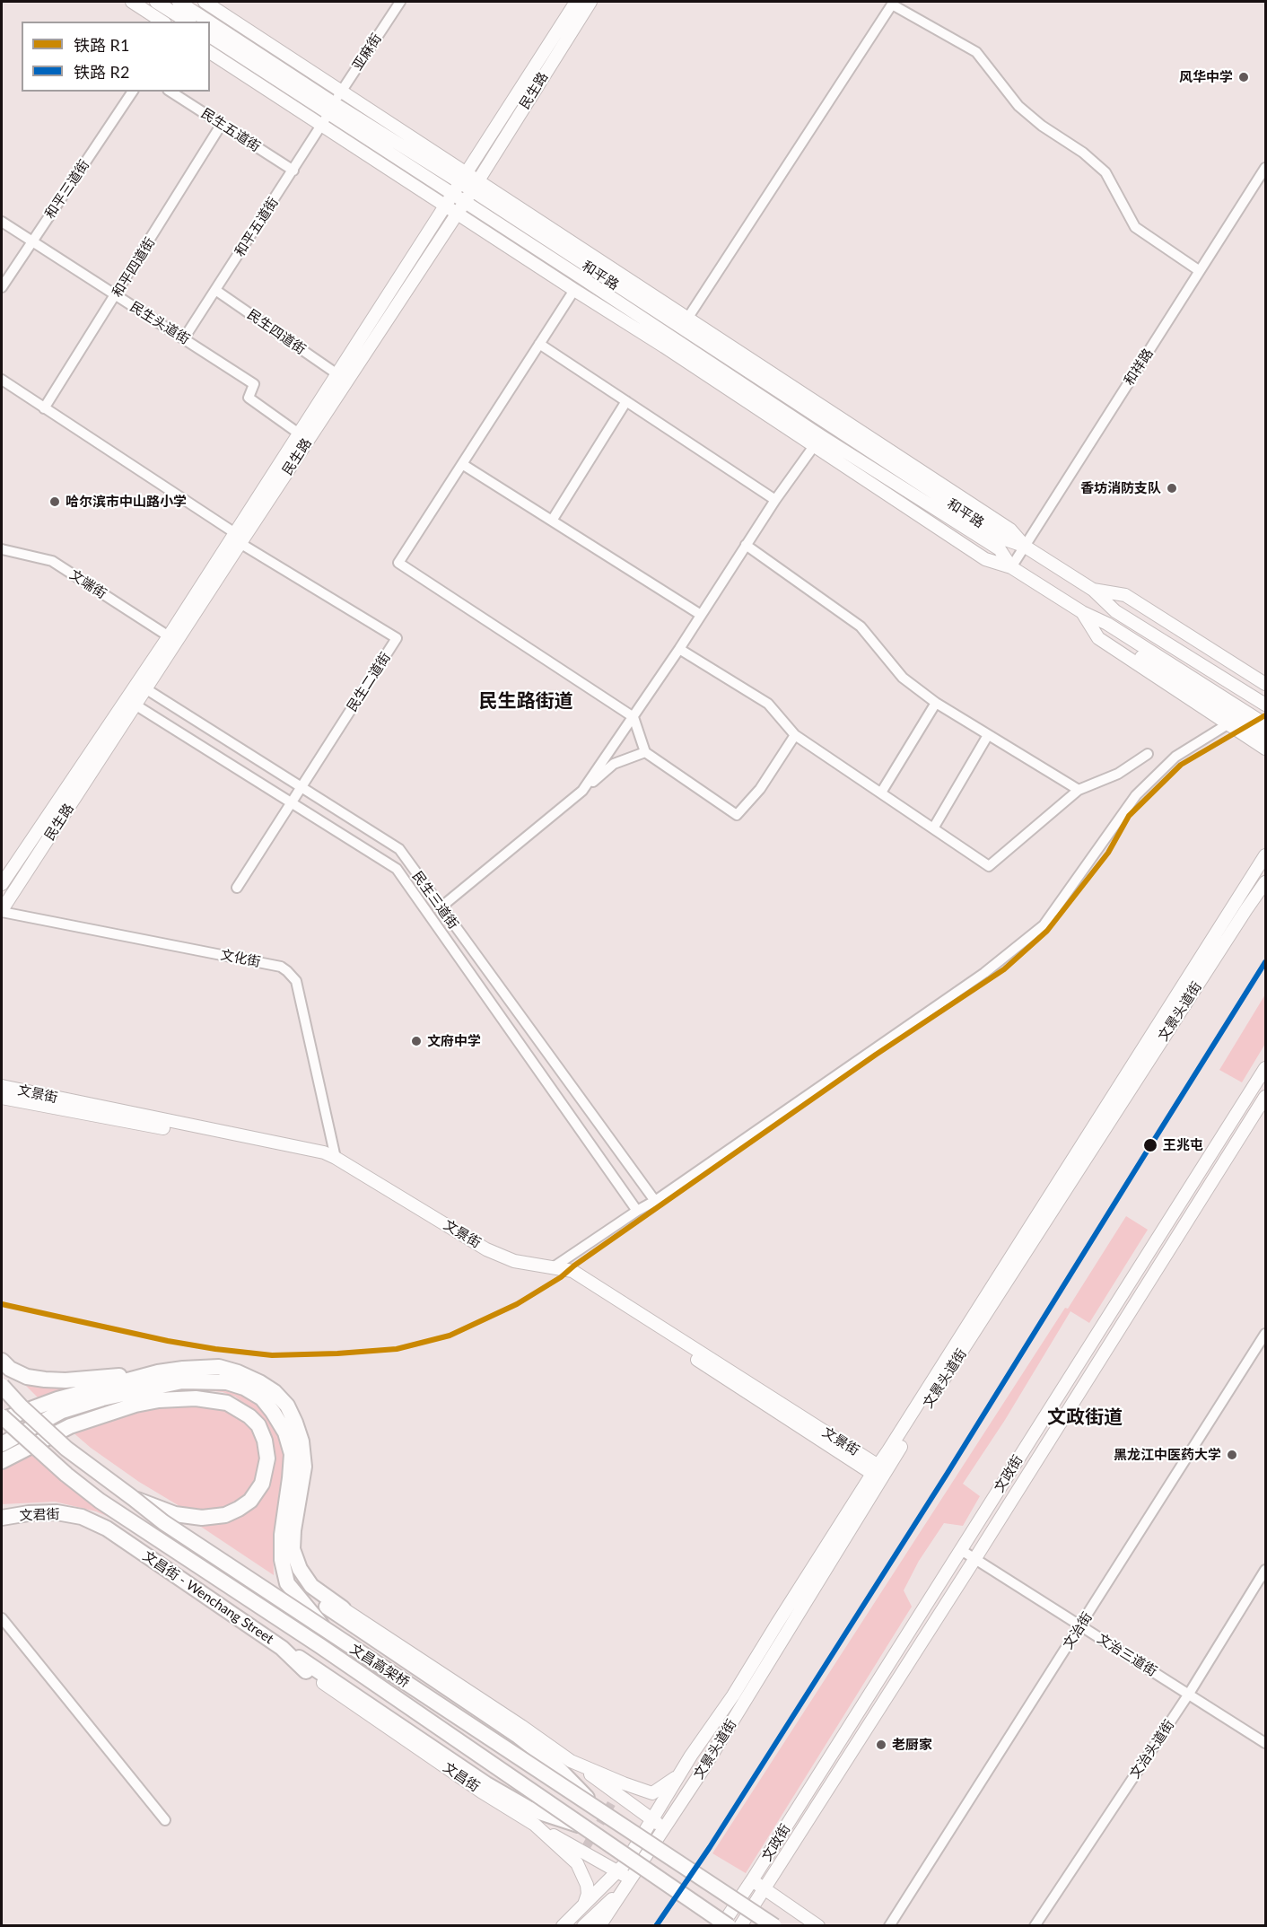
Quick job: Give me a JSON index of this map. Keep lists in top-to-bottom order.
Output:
{
  "streets": {
    "highway": [
      "文君街",
      "文昌街 - Wenchang Street",
      "文昌高架桥",
      "文昌街"
    ],
    "main road": [
      "民生路",
      "和平路",
      "文景头道街",
      "文景街",
      "文政街"
    ],
    "street": [
      "亚麻街",
      "民生五道街",
      "和平三道街",
      "和平五道街",
      "和平四道街",
      "民生头道街",
      "民生四道街",
      "和祥路",
      "文端街",
      "民生二道街",
      "民生三道街",
      "文化街",
      "文治街",
      "文治三道街",
      "文治头道街"
    ]
  },
  "crossings": [
    ["亚麻街", "和平五道街"],
    ["亚麻街", "和平路"],
    ["民生路", "和平路"],
    ["民生路", "民生头道街"],
    ["民生路", "民生四道街"],
    ["民生路", "文端街"],
    ["民生路", "民生二道街"],
    ["民生路", "民生三道街"],
    ["民生路", "文化街"],
    ["民生五道街", "和平五道街"],
    ["民生五道街", "和平四道街"],
    ["和平三道街", "民生头道街"],
    ["和平五道街", "和平路"],
    ["和平五道街", "民生头道街"],
    ["和平五道街", "民生四道街"],
    ["和平四道街", "民生头道街"],
    ["和平四道街", "民生二道街"],
    ["和平路", "和祥路"],
    ["民生二道街", "民生三道街"],
    ["文化街", "文景街"],
    ["文景头道街", "文景街"],
    ["文景头道街", "文昌街"],
    ["文政街", "文治三道街"],
    ["文君街", "文昌街 - Wenchang Street"],
    ["文昌街 - Wenchang Street", "文昌街"],
    ["文治街", "文治三道街"],
    ["文治三道街", "文治头道街"]
  ],
  "districts": ["民生路街道", "文政街道"],
  "places": [
    "风华中学",
    "香坊消防支队",
    "哈尔滨市中山路小学",
    "文府中学",
    "王兆屯",
    "黑龙江中医药大学",
    "老厨家"
  ],
  "lines": ["rail line R1", "rail line R2"],
  "legend": ["铁路 R1", "铁路 R2"]
}
